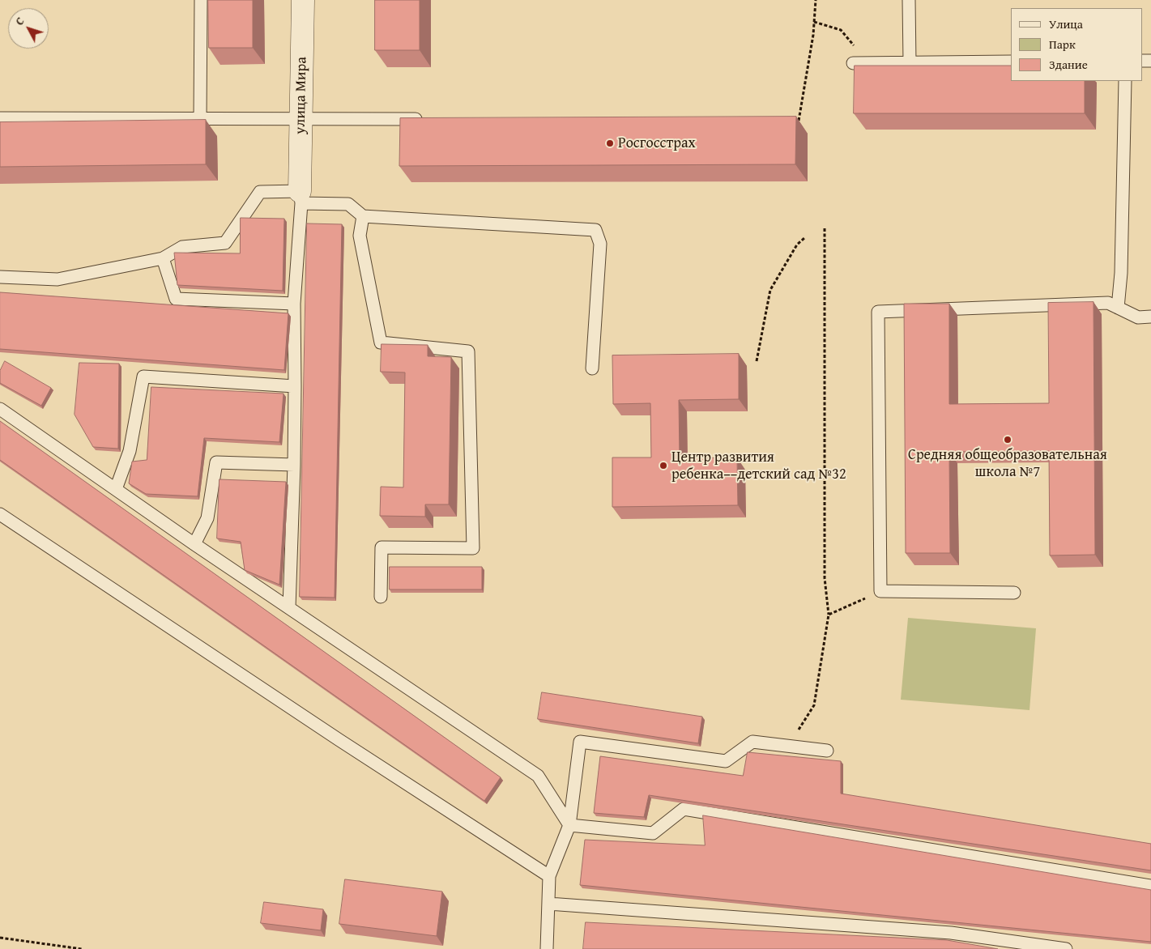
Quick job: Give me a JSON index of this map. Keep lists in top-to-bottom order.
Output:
{
  "streets": {
    "street": ["улица Мира"]
  },
  "places": ["Росгосстрах", "Средняя общеобразовательная школа №7", "Центр развития ребенка––детский сад №32"],
  "legend": ["Улица", "Парк", "Здание"],
  "north": "top left"
}
